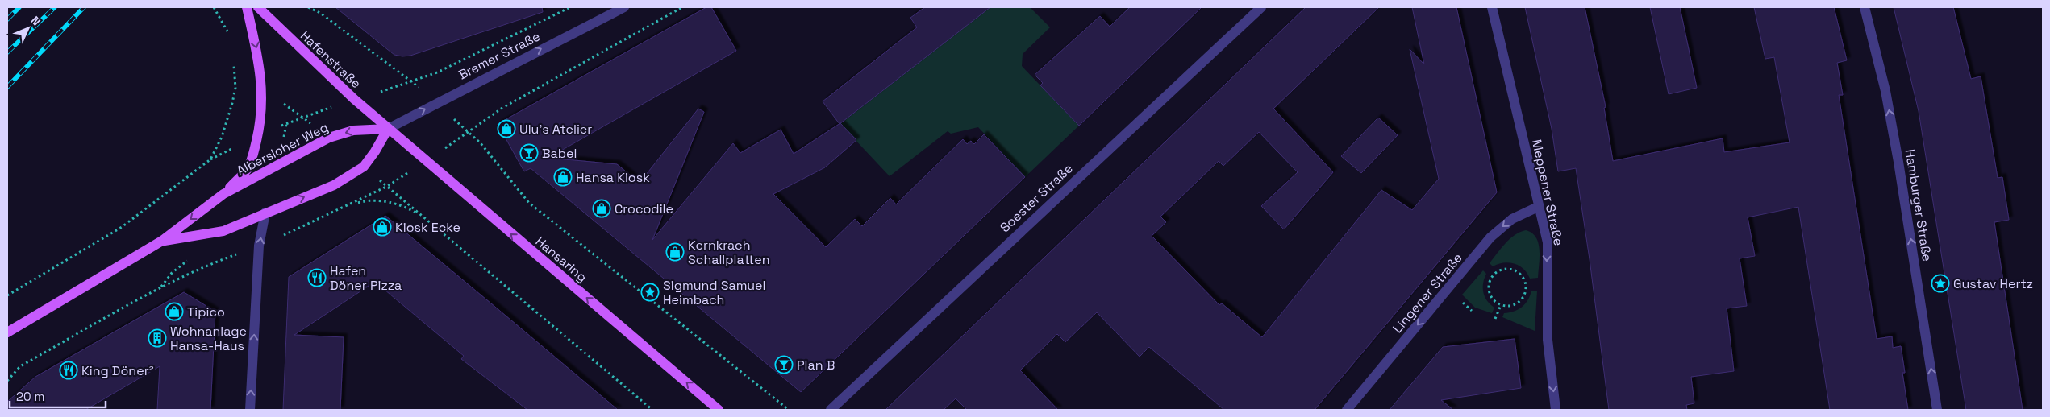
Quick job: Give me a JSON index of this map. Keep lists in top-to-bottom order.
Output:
{
  "streets": {
    "main road": ["Hafenstraße", "Albersloher Weg", "Hansaring"],
    "street": [
      "Bremer Straße",
      "Meppener Straße",
      "Soester Straße",
      "Hamburger Straße",
      "Lingener Straße"
    ]
  },
  "crossings": [
    ["Bremer Straße", "Hafenstraße"],
    ["Bremer Straße", "Albersloher Weg"],
    ["Bremer Straße", "Hansaring"],
    ["Hafenstraße", "Albersloher Weg"],
    ["Hafenstraße", "Hansaring"],
    ["Albersloher Weg", "Hansaring"],
    ["Meppener Straße", "Lingener Straße"]
  ],
  "one_way": [
    "Bremer Straße",
    "Meppener Straße",
    "Hamburger Straße",
    "Hansaring",
    "Lingener Straße"
  ],
  "places": {
    "shop": [
      "Ulu's Atelier",
      "Hansa Kiosk",
      "Crocodile",
      "Kiosk Ecke",
      "Kernkrach Schallplatten",
      "Tipico"
    ],
    "bar": ["Babel", "Plan B"],
    "restaurant": ["Hafen Döner Pizza", "King Döner²"],
    "place": ["Gustav Hertz", "Sigmund Samuel Heimbach"],
    "building": ["Wohnanlage Hansa-Haus"]
  },
  "scale_bar": "20 m",
  "north": "top right"
}
